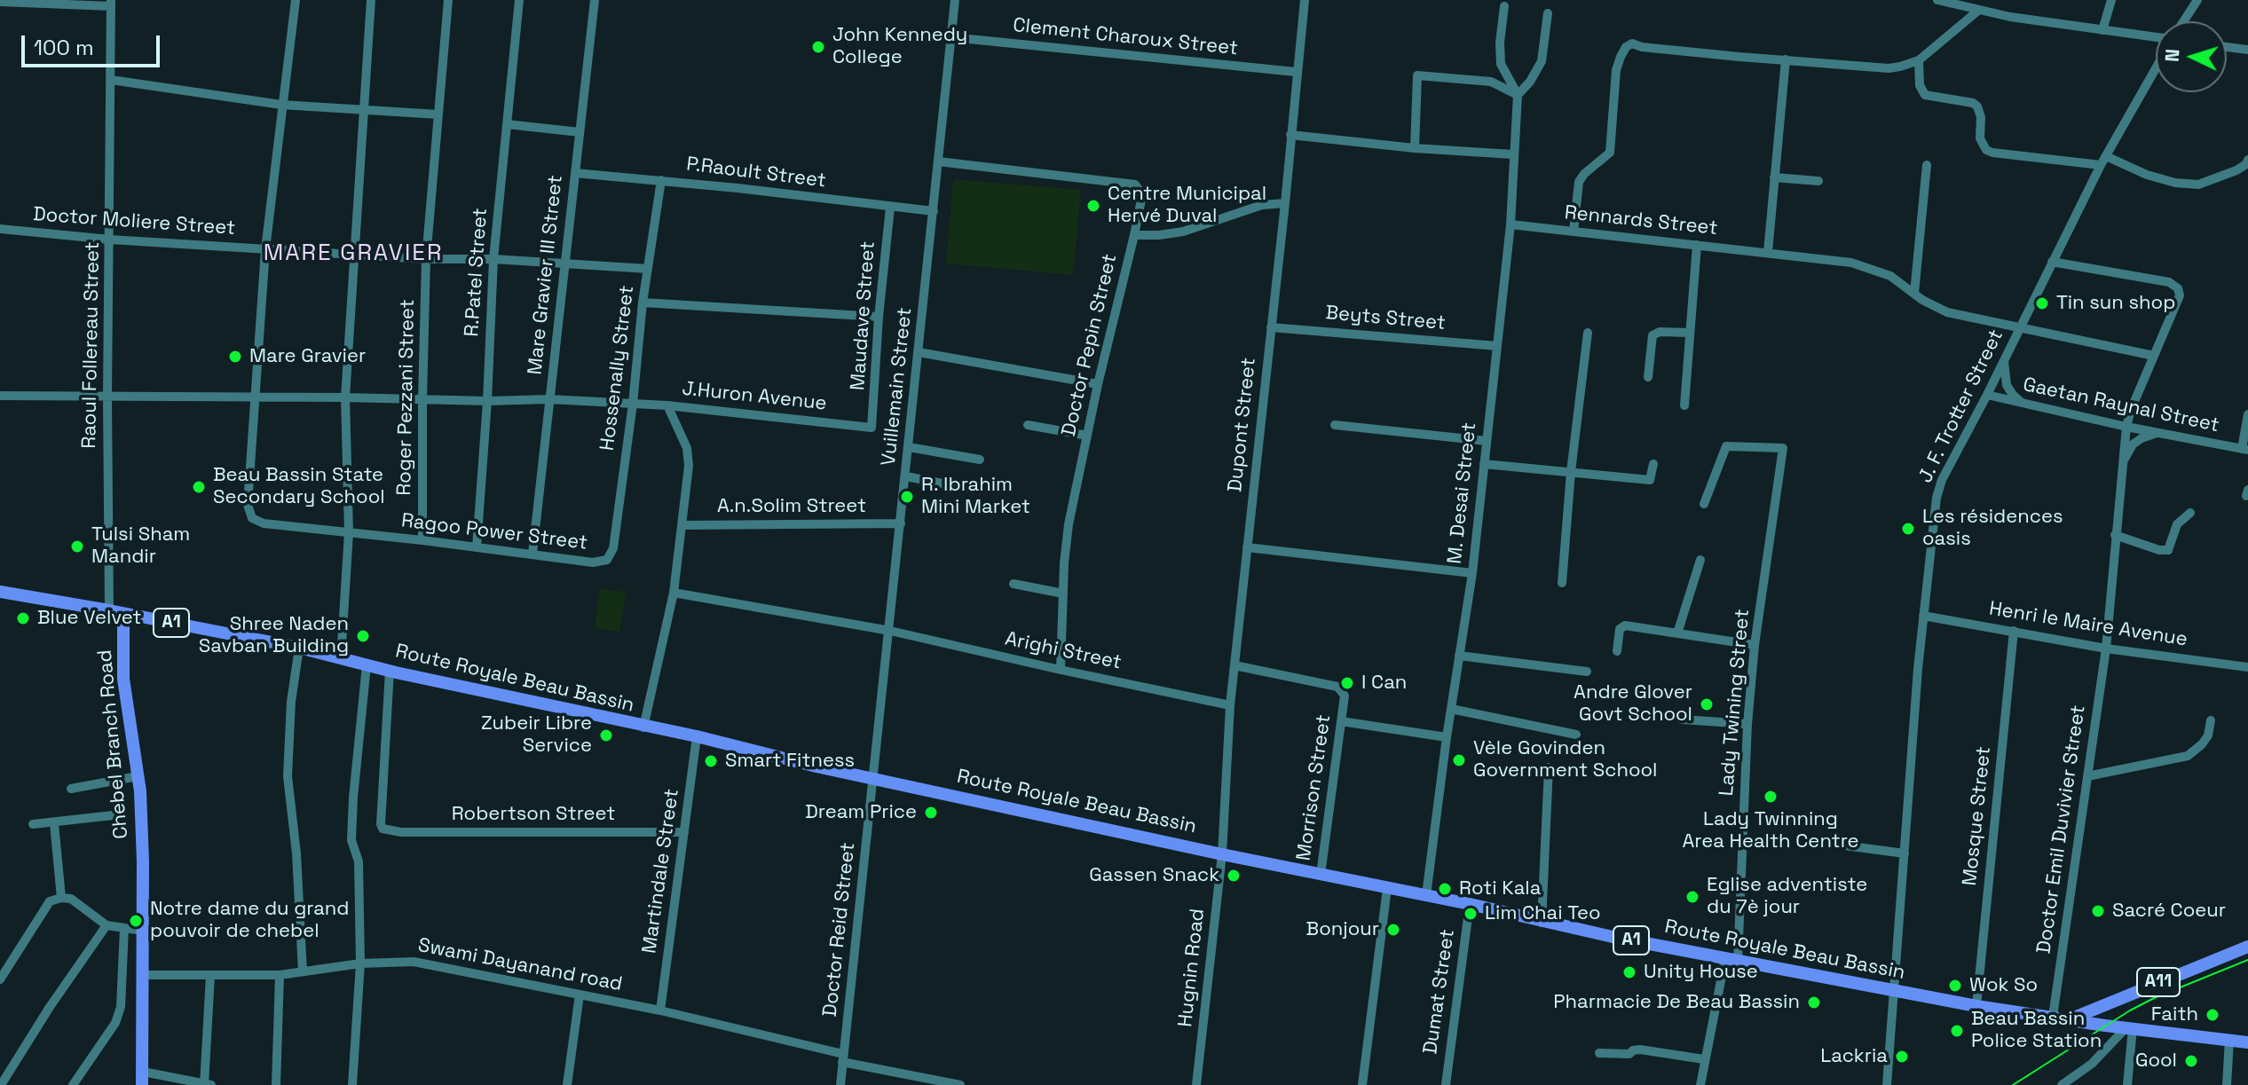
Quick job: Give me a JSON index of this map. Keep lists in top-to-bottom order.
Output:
{
  "streets": {
    "main road": [
      "A1",
      "Route Royale Beau Bassin",
      "Chebel Branch Road",
      "A11"
    ],
    "street": [
      "Clement Charoux Street",
      "P.Raoult Street",
      "Rennards Street",
      "Doctor Moliere Street",
      "R.Patel Street",
      "Mare Gravier III Street",
      "Maudave Street",
      "Beyts Street",
      "Raoul Follereau Street",
      "Doctor Pepin Street",
      "Hossenally Street",
      "Vuillemain Street",
      "J.Huron Avenue",
      "Roger Pezzani Street",
      "Gaetan Raynal Street",
      "J. F. Trotter Street",
      "Dupont Street",
      "M. Desai Street",
      "A.n.Solim Street",
      "Ragoo Power Street",
      "Henri le Maire Avenue",
      "Arighi Street",
      "Lady Twining Street",
      "Morrison Street",
      "Robertson Street",
      "Mosque Street",
      "Doctor Emil Duvivier Street",
      "Martindale Street",
      "Doctor Reid Street",
      "Swami Dayanand road",
      "Hugnin Road",
      "Dumat Street"
    ]
  },
  "crossings": [
    ["Clement Charoux Street", "Vuillemain Street"],
    ["Clement Charoux Street", "Dupont Street"],
    ["P.Raoult Street", "Mare Gravier III Street"],
    ["P.Raoult Street", "Maudave Street"],
    ["P.Raoult Street", "Hossenally Street"],
    ["P.Raoult Street", "Vuillemain Street"],
    ["Rennards Street", "J. F. Trotter Street"],
    ["Rennards Street", "M. Desai Street"],
    ["Rennards Street", "Doctor Emil Duvivier Street"],
    ["Doctor Moliere Street", "R.Patel Street"],
    ["Doctor Moliere Street", "Mare Gravier III Street"],
    ["Doctor Moliere Street", "Raoul Follereau Street"],
    ["Doctor Moliere Street", "Hossenally Street"],
    ["Doctor Moliere Street", "Roger Pezzani Street"],
    ["R.Patel Street", "J.Huron Avenue"],
    ["R.Patel Street", "Ragoo Power Street"],
    ["Mare Gravier III Street", "J.Huron Avenue"],
    ["Mare Gravier III Street", "Ragoo Power Street"],
    ["Maudave Street", "J.Huron Avenue"],
    ["Beyts Street", "Dupont Street"],
    ["Beyts Street", "M. Desai Street"],
    ["Raoul Follereau Street", "J.Huron Avenue"],
    ["Raoul Follereau Street", "Route Royale Beau Bassin"],
    ["Doctor Pepin Street", "Vuillemain Street"],
    ["Doctor Pepin Street", "Arighi Street"],
    ["Hossenally Street", "J.Huron Avenue"],
    ["Hossenally Street", "Ragoo Power Street"],
    ["Vuillemain Street", "A.n.Solim Street"],
    ["Vuillemain Street", "Arighi Street"],
    ["Vuillemain Street", "Route Royale Beau Bassin"],
    ["Vuillemain Street", "Doctor Reid Street"],
    ["J.Huron Avenue", "Roger Pezzani Street"],
    ["J.Huron Avenue", "Ragoo Power Street"],
    ["Roger Pezzani Street", "Ragoo Power Street"],
    ["Gaetan Raynal Street", "J. F. Trotter Street"],
    ["Gaetan Raynal Street", "Doctor Emil Duvivier Street"],
    ["J. F. Trotter Street", "Henri le Maire Avenue"],
    ["J. F. Trotter Street", "Route Royale Beau Bassin"],
    ["J. F. Trotter Street", "Doctor Emil Duvivier Street"],
    ["Dupont Street", "Arighi Street"],
    ["Dupont Street", "Route Royale Beau Bassin"],
    ["Dupont Street", "Morrison Street"],
    ["Dupont Street", "Hugnin Road"],
    ["M. Desai Street", "Route Royale Beau Bassin"],
    ["A1", "Route Royale Beau Bassin"],
    ["Henri le Maire Avenue", "Mosque Street"],
    ["Henri le Maire Avenue", "Doctor Emil Duvivier Street"],
    ["Route Royale Beau Bassin", "Lady Twining Street"],
    ["Route Royale Beau Bassin", "Chebel Branch Road"],
    ["Route Royale Beau Bassin", "Morrison Street"],
    ["Route Royale Beau Bassin", "Robertson Street"],
    ["Route Royale Beau Bassin", "Mosque Street"],
    ["Route Royale Beau Bassin", "Doctor Emil Duvivier Street"],
    ["Route Royale Beau Bassin", "Martindale Street"],
    ["Route Royale Beau Bassin", "Doctor Reid Street"],
    ["Route Royale Beau Bassin", "Hugnin Road"],
    ["Route Royale Beau Bassin", "A11"],
    ["Route Royale Beau Bassin", "Dumat Street"],
    ["Chebel Branch Road", "Swami Dayanand road"],
    ["Robertson Street", "Martindale Street"],
    ["Martindale Street", "Swami Dayanand road"],
    ["Doctor Reid Street", "Swami Dayanand road"]
  ],
  "districts": ["MARE GRAVIER"],
  "places": [
    "John Kennedy College",
    "Centre Municipal Hervé Duval",
    "Tin sun shop",
    "Mare Gravier",
    "Beau Bassin State Secondary School",
    "R. Ibrahim Mini Market",
    "Les résidences oasis",
    "Tulsi Sham Mandir",
    "Blue Velvet",
    "Shree Naden Savban Building",
    "I Can",
    "Andre Glover Govt School",
    "Zubeir Libre Service",
    "Vèle Govinden Government School",
    "Smart Fitness",
    "Lady Twinning Area Health Centre",
    "Dream Price",
    "Gassen Snack",
    "Roti Kala",
    "Eglise adventiste du 7è jour",
    "Sacré Coeur",
    "Lim Chai Teo",
    "Notre dame du grand pouvoir de chebel",
    "Bonjour",
    "Unity House",
    "Wok So",
    "Pharmacie De Beau Bassin",
    "Faith",
    "Beau Bassin Police Station",
    "Lackria",
    "Gool"
  ],
  "scale_bar": "100 m",
  "north": "left"
}
